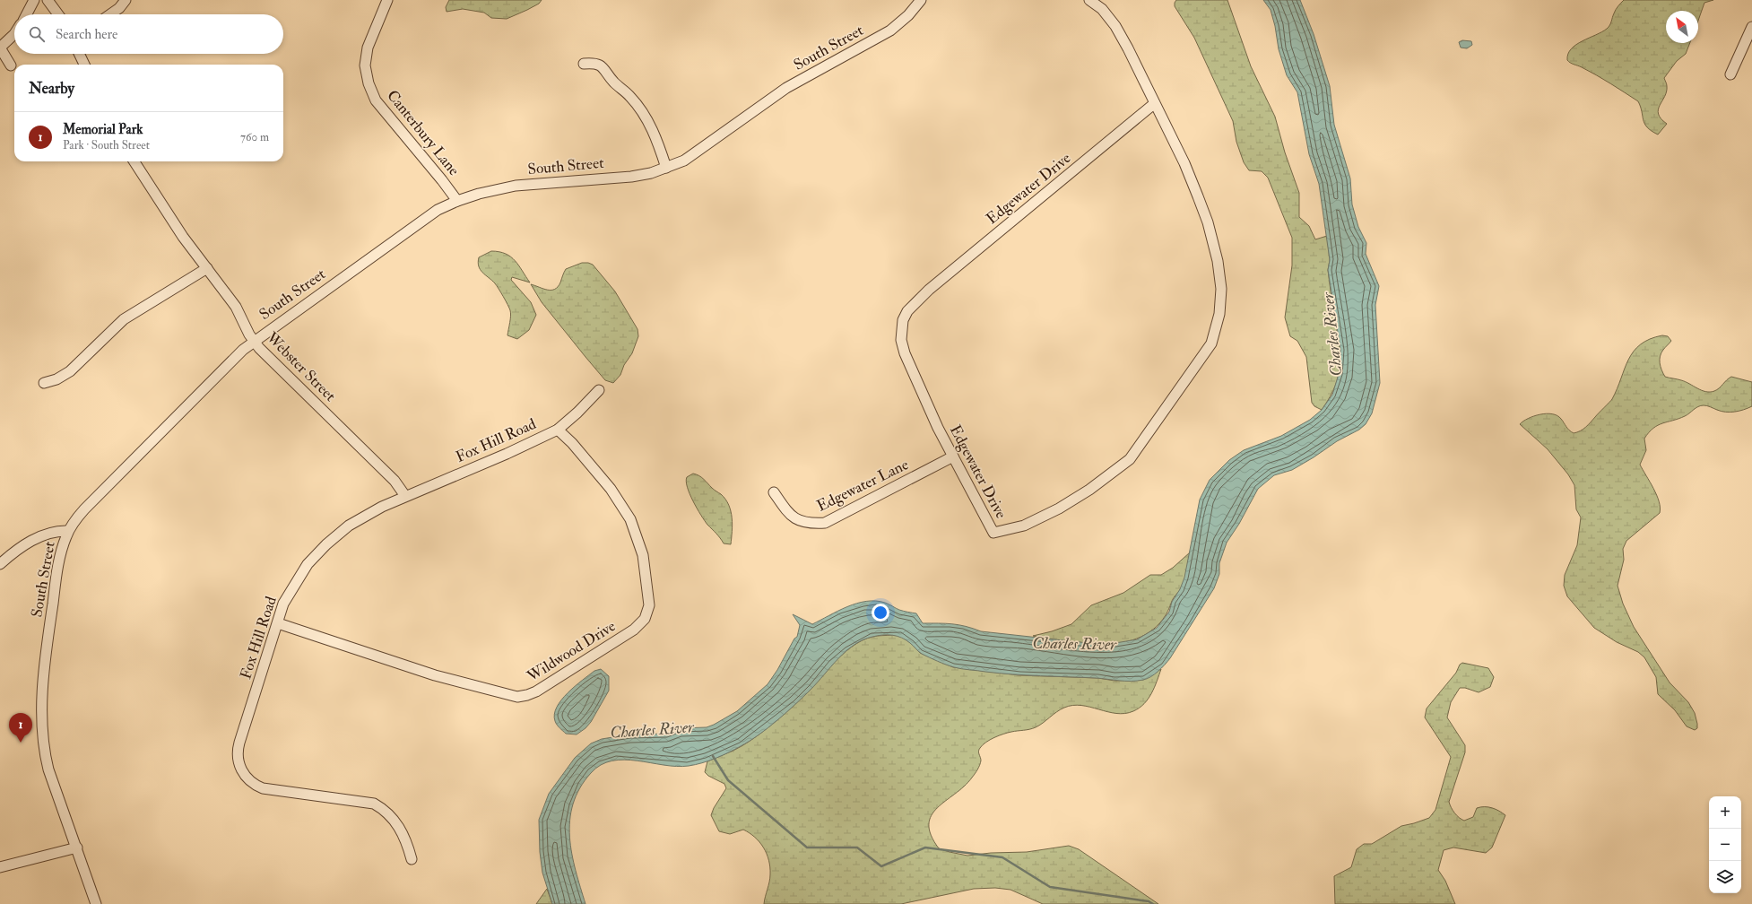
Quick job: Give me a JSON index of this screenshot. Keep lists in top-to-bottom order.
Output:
{
  "streets": {
    "street": [
      "South Street",
      "Canterbury Lane",
      "Edgewater Drive",
      "Webster Street",
      "Fox Hill Road",
      "Edgewater Lane",
      "Wildwood Drive"
    ]
  },
  "crossings": [
    ["South Street", "Canterbury Lane"],
    ["South Street", "Webster Street"],
    ["Edgewater Drive", "Edgewater Lane"],
    ["Webster Street", "Fox Hill Road"],
    ["Fox Hill Road", "Wildwood Drive"]
  ],
  "water": ["Charles River"],
  "north": "top left",
  "page": {
    "search": "Search here",
    "heading": "Nearby",
    "list": [
      {
        "mark": "1",
        "name": "Memorial Park",
        "note": "Park · South Street",
        "value": "760 m"
      }
    ],
    "pins": "1",
    "map_buttons": ["+", "−"]
  }
}
